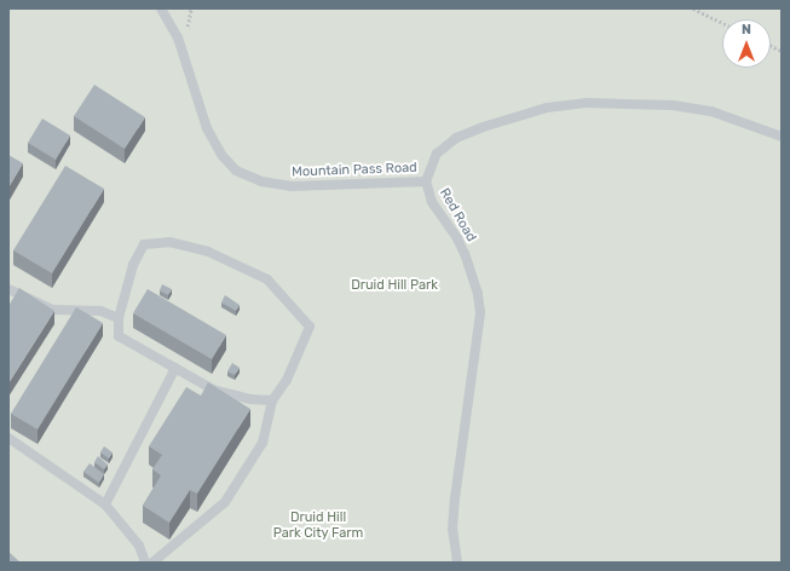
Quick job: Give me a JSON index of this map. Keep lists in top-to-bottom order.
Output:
{
  "streets": {
    "lane": ["Mountain Pass Road", "Red Road"]
  },
  "crossings": [
    ["Mountain Pass Road", "Red Road"]
  ],
  "parks": ["Druid Hill Park", "Druid Hill Park City Farm"],
  "north": "top"
}
